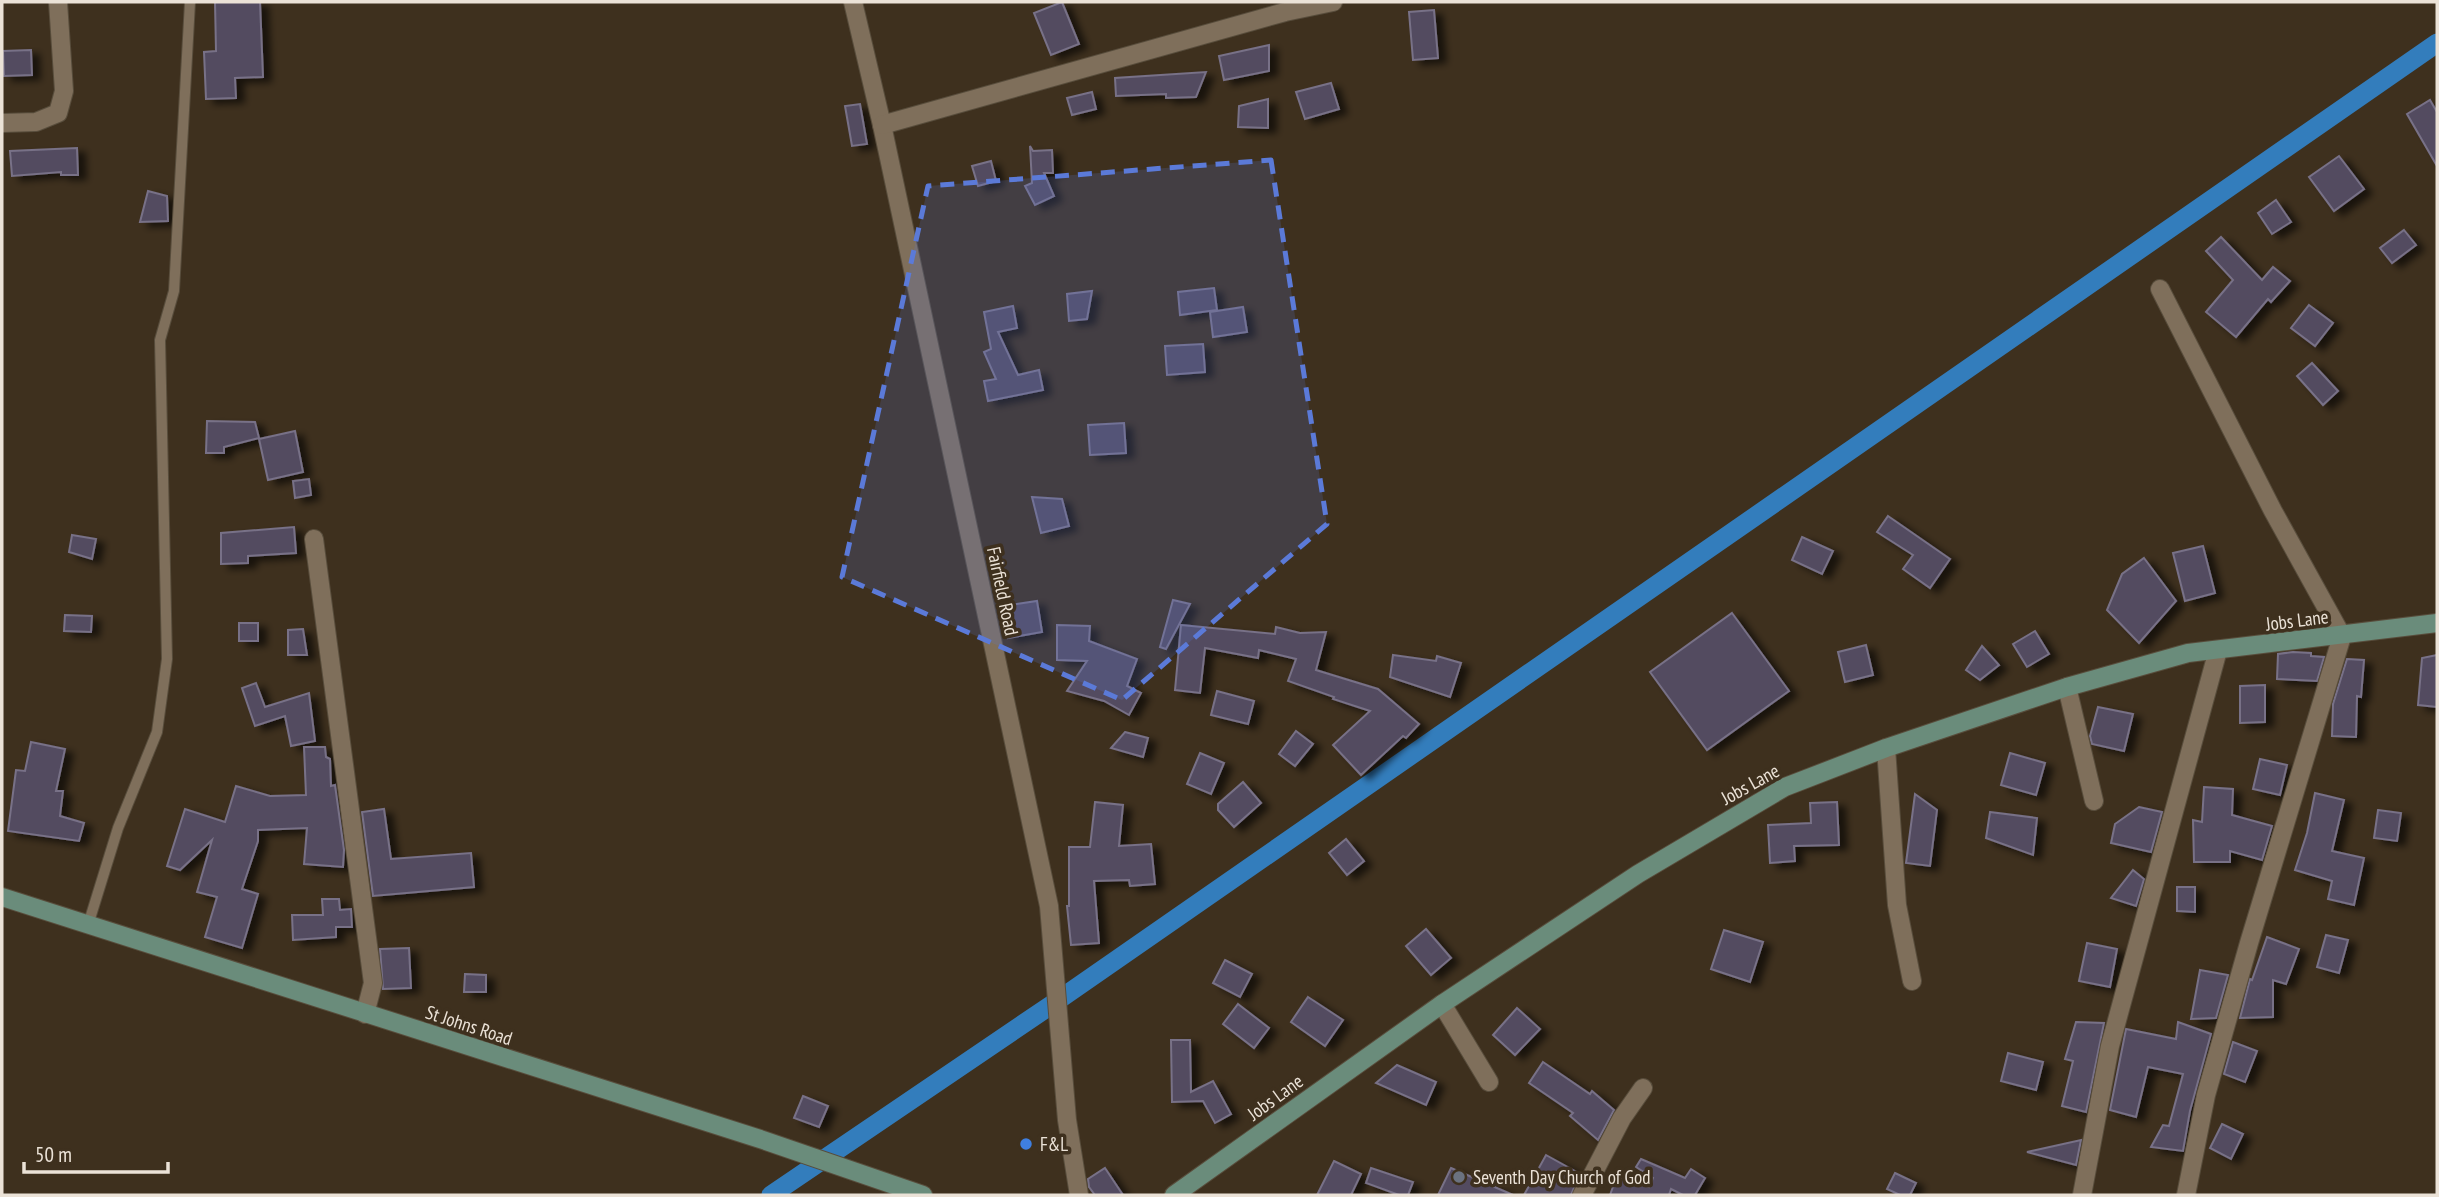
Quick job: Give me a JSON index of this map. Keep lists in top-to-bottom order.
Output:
{
  "streets": {
    "street": ["Fairfield Road", "Jobs Lane", "St Johns Road"]
  },
  "places": ["F&L", "Seventh Day Church of God"],
  "scale_bar": "50 m"
}
